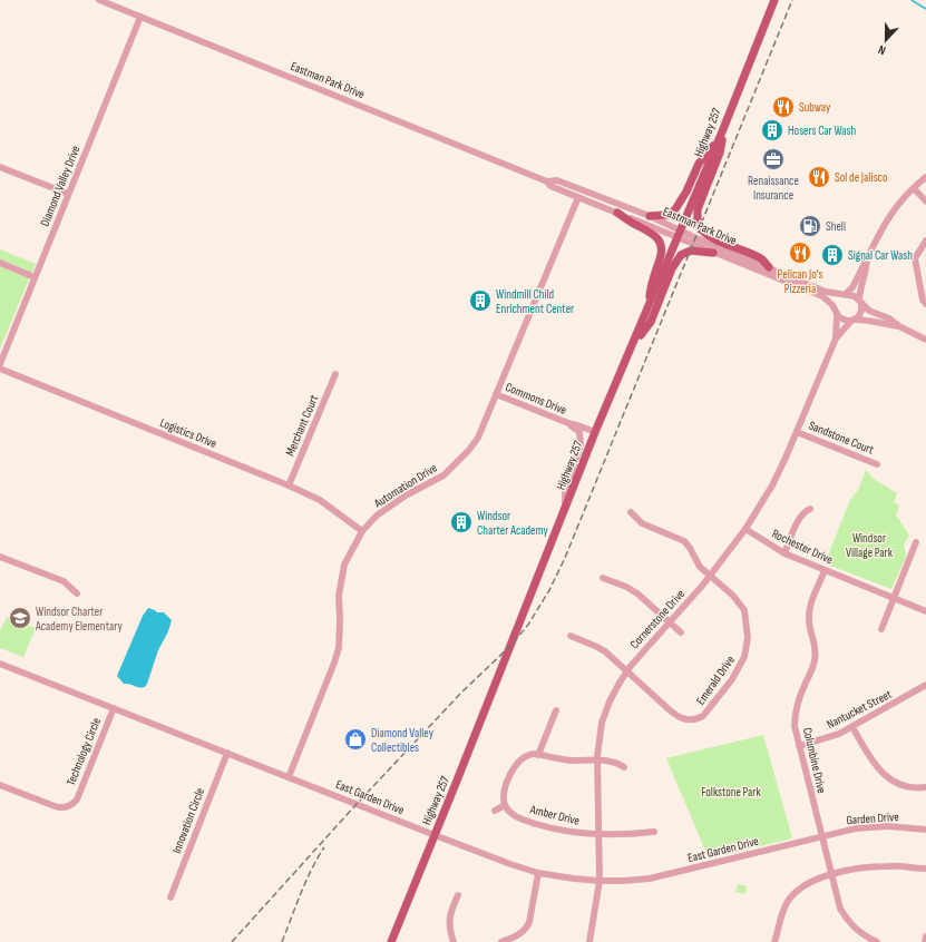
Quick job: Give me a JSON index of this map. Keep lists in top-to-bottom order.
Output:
{
  "streets": {
    "main road": ["Highway 257"],
    "street": [
      "Eastman Park Drive",
      "Diamond Valley Drive",
      "Commons Drive",
      "Merchant Court",
      "Logistics Drive",
      "Sandstone Court",
      "Automation Drive",
      "Rochester Drive",
      "Cornerstone Drive",
      "Emerald Drive",
      "Nantucket Street",
      "Technology Circle",
      "Columbine Drive",
      "East Garden Drive",
      "Amber Drive",
      "Garden Drive",
      "Innovation Circle"
    ]
  },
  "crossings": [
    ["Eastman Park Drive", "Highway 257"],
    ["Eastman Park Drive", "Diamond Valley Drive"],
    ["Eastman Park Drive", "Automation Drive"],
    ["Eastman Park Drive", "Cornerstone Drive"],
    ["Highway 257", "Commons Drive"],
    ["Highway 257", "East Garden Drive"],
    ["Commons Drive", "Automation Drive"],
    ["Merchant Court", "Logistics Drive"],
    ["Logistics Drive", "Automation Drive"],
    ["Sandstone Court", "Cornerstone Drive"],
    ["Automation Drive", "East Garden Drive"],
    ["Rochester Drive", "Cornerstone Drive"],
    ["Rochester Drive", "Columbine Drive"],
    ["Cornerstone Drive", "Emerald Drive"],
    ["Cornerstone Drive", "East Garden Drive"],
    ["Cornerstone Drive", "Amber Drive"],
    ["Nantucket Street", "Columbine Drive"],
    ["Technology Circle", "East Garden Drive"],
    ["Columbine Drive", "East Garden Drive"],
    ["Columbine Drive", "Garden Drive"],
    ["East Garden Drive", "Garden Drive"],
    ["East Garden Drive", "Innovation Circle"]
  ],
  "parks": ["Windsor Village Park", "Folkstone Park"],
  "places": {
    "restaurant": ["Subway", "Sol de Jalisco", "Pelican Jo's Pizzeria"],
    "building": [
      "Hosers Car Wash",
      "Signal Car Wash",
      "Windmill Child Enrichment Center",
      "Windsor Charter Academy"
    ],
    "office": ["Renaissance Insurance"],
    "fuel station": ["Shell"],
    "school or university": ["Windsor Charter Academy Elementary"],
    "shop": ["Diamond Valley Collectibles"]
  },
  "north": "bottom"
}
